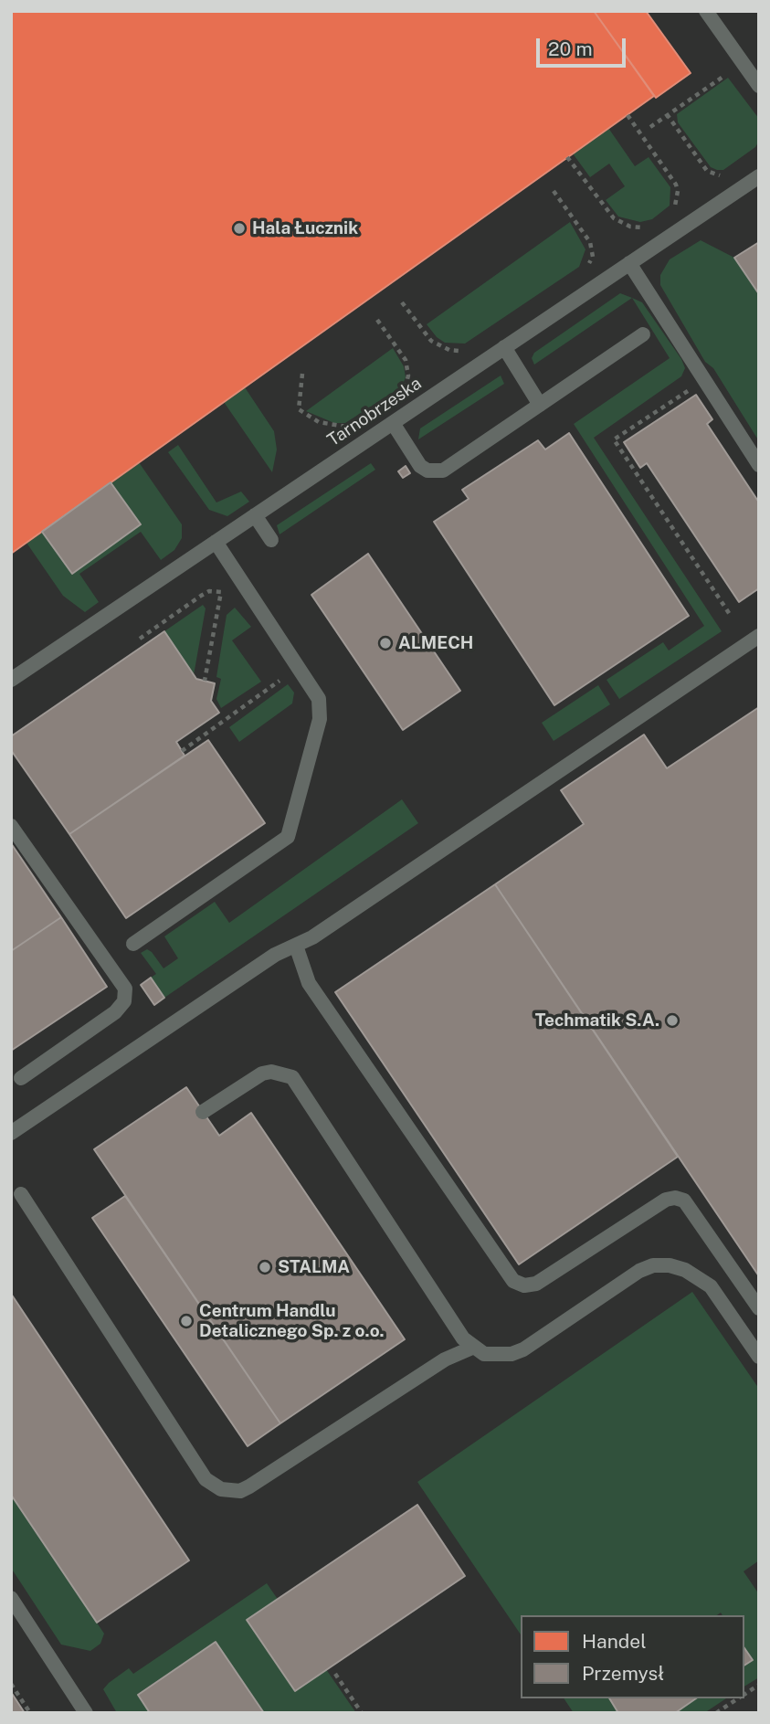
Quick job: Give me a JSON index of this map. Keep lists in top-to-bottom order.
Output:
{
  "streets": {
    "lane": ["Tarnobrzeska"]
  },
  "places": [
    "Hala Łucznik",
    "ALMECH",
    "Techmatik S.A.",
    "STALMA",
    "Centrum Handlu Detalicznego Sp. z o.o."
  ],
  "legend": ["Handel", "Przemysł"],
  "scale_bar": "20 m"
}
